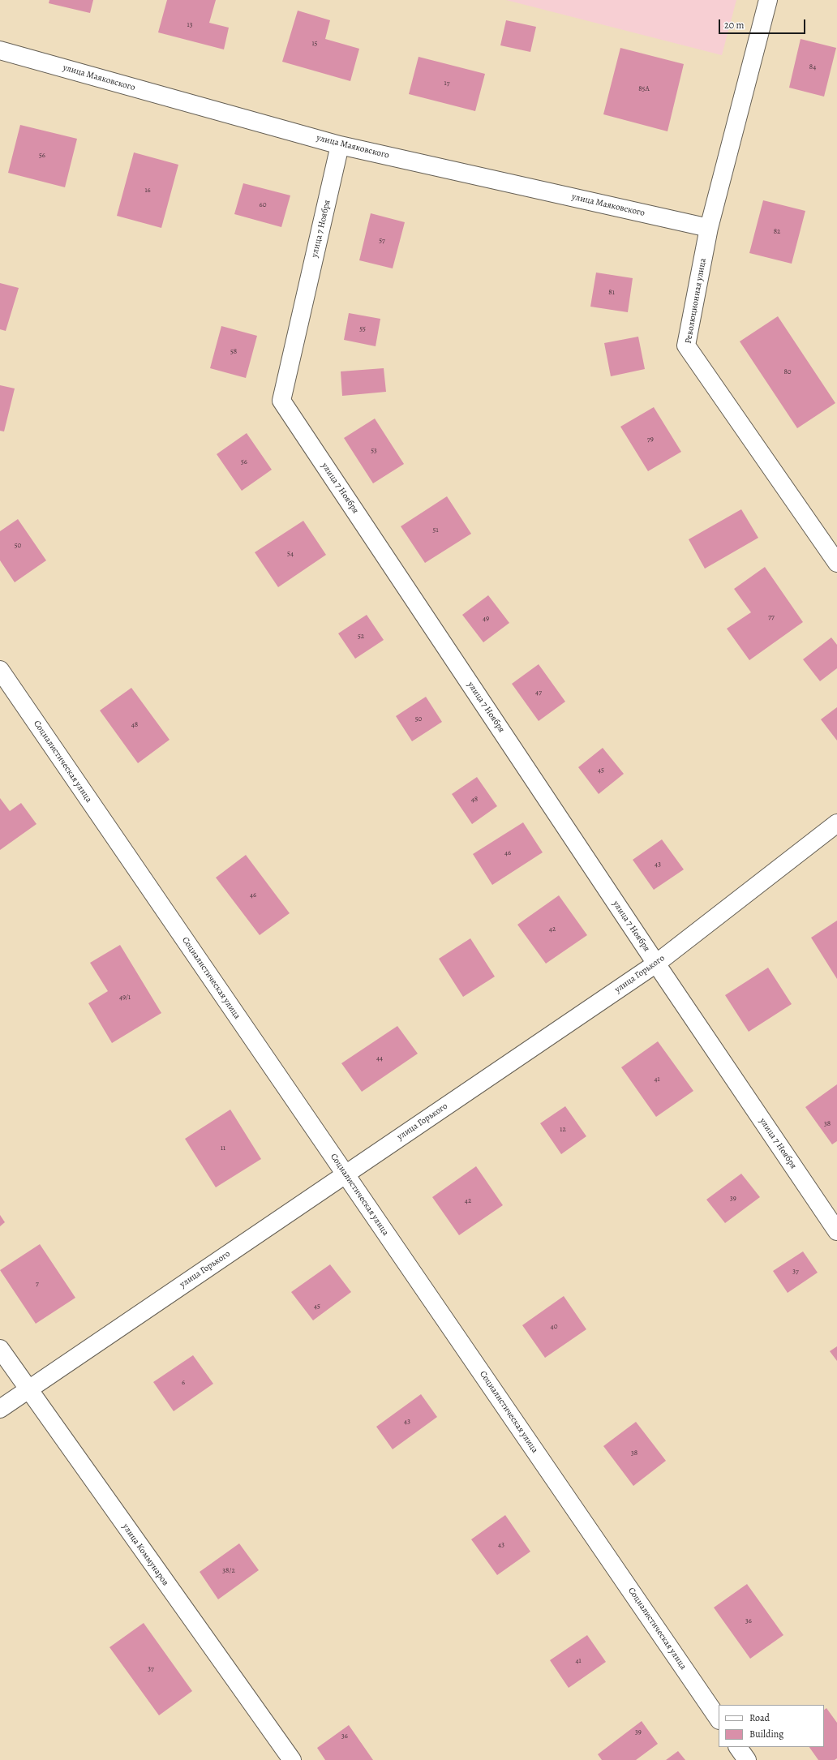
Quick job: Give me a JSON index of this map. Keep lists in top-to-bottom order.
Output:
{
  "streets": {
    "street": [
      "улица Маяковского",
      "улица 7 Ноября",
      "Революционная улица",
      "Социалистическая улица",
      "улица Горького",
      "улица Коммунаров"
    ]
  },
  "crossings": [
    ["улица Маяковского", "улица 7 Ноября"],
    ["улица Маяковского", "Революционная улица"],
    ["улица 7 Ноября", "улица Горького"],
    ["Социалистическая улица", "улица Горького"],
    ["улица Горького", "улица Коммунаров"]
  ],
  "house_numbers": [
    "13",
    "15",
    "84",
    "17",
    "85А",
    "56",
    "16",
    "60",
    "82",
    "57",
    "81",
    "55",
    "58",
    "80",
    "79",
    "53",
    "56",
    "51",
    "50",
    "54",
    "77",
    "49",
    "52",
    "47",
    "50",
    "48",
    "45",
    "48",
    "46",
    "43",
    "46",
    "42",
    "49/1",
    "44",
    "41",
    "38",
    "12",
    "11",
    "39",
    "42",
    "37",
    "7",
    "45",
    "40",
    "6",
    "43",
    "38",
    "43",
    "38/2",
    "36",
    "41",
    "37",
    "39",
    "36"
  ],
  "legend": ["Road", "Building"],
  "scale_bar": "20 m"
}
